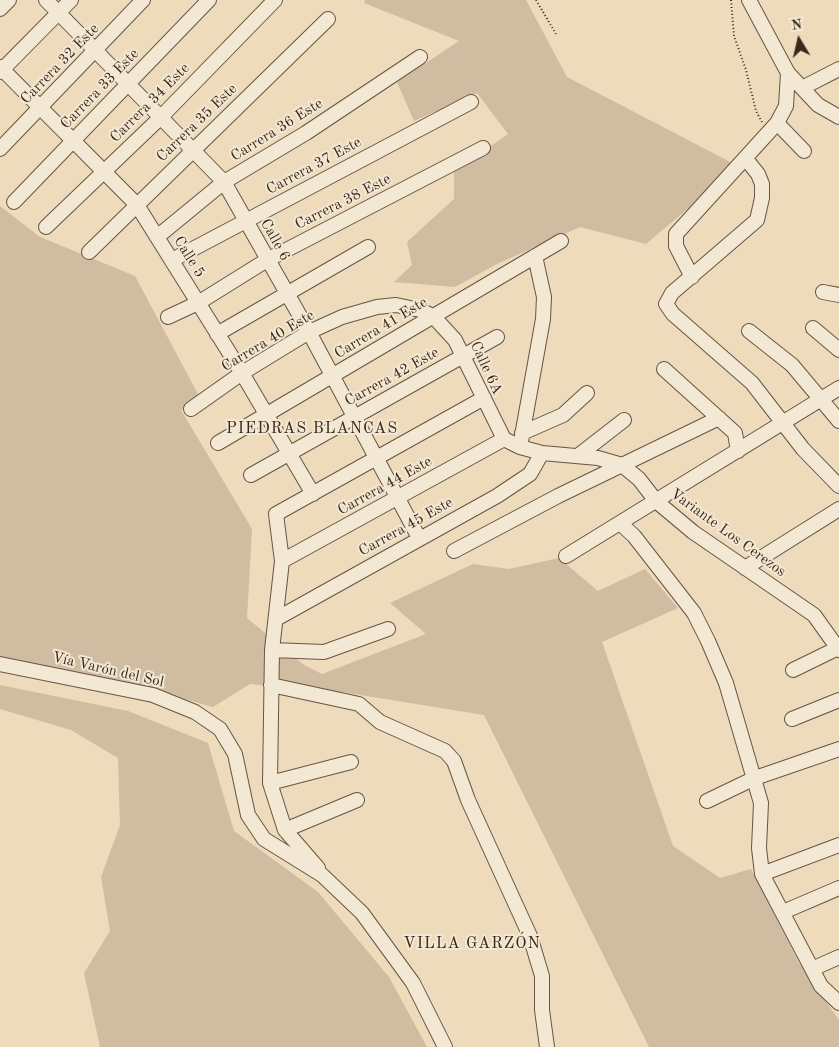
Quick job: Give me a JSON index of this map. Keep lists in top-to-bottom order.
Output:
{
  "streets": {
    "street": [
      "Carrera 32 Este",
      "Carrera 33 Este",
      "Carrera 34 Este",
      "Carrera 35 Este",
      "Carrera 36 Este",
      "Carrera 37 Este",
      "Carrera 38 Este",
      "Calle 6",
      "Calle 5",
      "Carrera 41 Este",
      "Carrera 40 Este",
      "Calle 6A",
      "Carrera 42 Este",
      "Carrera 44 Este",
      "Carrera 45 Este",
      "Variante Los Cerezos",
      "Vía Varón del Sol"
    ]
  },
  "crossings": [
    ["Carrera 32 Este", "Calle 6"],
    ["Carrera 32 Este", "Calle 5"],
    ["Carrera 33 Este", "Calle 6"],
    ["Carrera 33 Este", "Calle 5"],
    ["Carrera 34 Este", "Calle 6"],
    ["Carrera 34 Este", "Calle 5"],
    ["Carrera 35 Este", "Calle 6"],
    ["Carrera 35 Este", "Calle 5"],
    ["Carrera 36 Este", "Calle 6"],
    ["Carrera 36 Este", "Calle 5"],
    ["Carrera 37 Este", "Calle 6"],
    ["Carrera 37 Este", "Calle 5"],
    ["Carrera 38 Este", "Calle 6"],
    ["Carrera 38 Este", "Calle 5"],
    ["Calle 6", "Carrera 41 Este"],
    ["Calle 6", "Carrera 40 Este"],
    ["Calle 6", "Carrera 42 Este"],
    ["Calle 6", "Carrera 44 Este"],
    ["Calle 6", "Carrera 45 Este"],
    ["Calle 5", "Carrera 41 Este"],
    ["Calle 5", "Carrera 40 Este"],
    ["Calle 5", "Carrera 42 Este"],
    ["Carrera 41 Este", "Carrera 40 Este"],
    ["Carrera 41 Este", "Calle 6A"],
    ["Carrera 40 Este", "Calle 6A"],
    ["Calle 6A", "Carrera 42 Este"],
    ["Calle 6A", "Carrera 44 Este"],
    ["Calle 6A", "Variante Los Cerezos"],
    ["Carrera 44 Este", "Variante Los Cerezos"],
    ["Carrera 45 Este", "Variante Los Cerezos"]
  ],
  "districts": ["PIEDRAS BLANCAS", "VILLA GARZÓN"],
  "north": "top"
}
